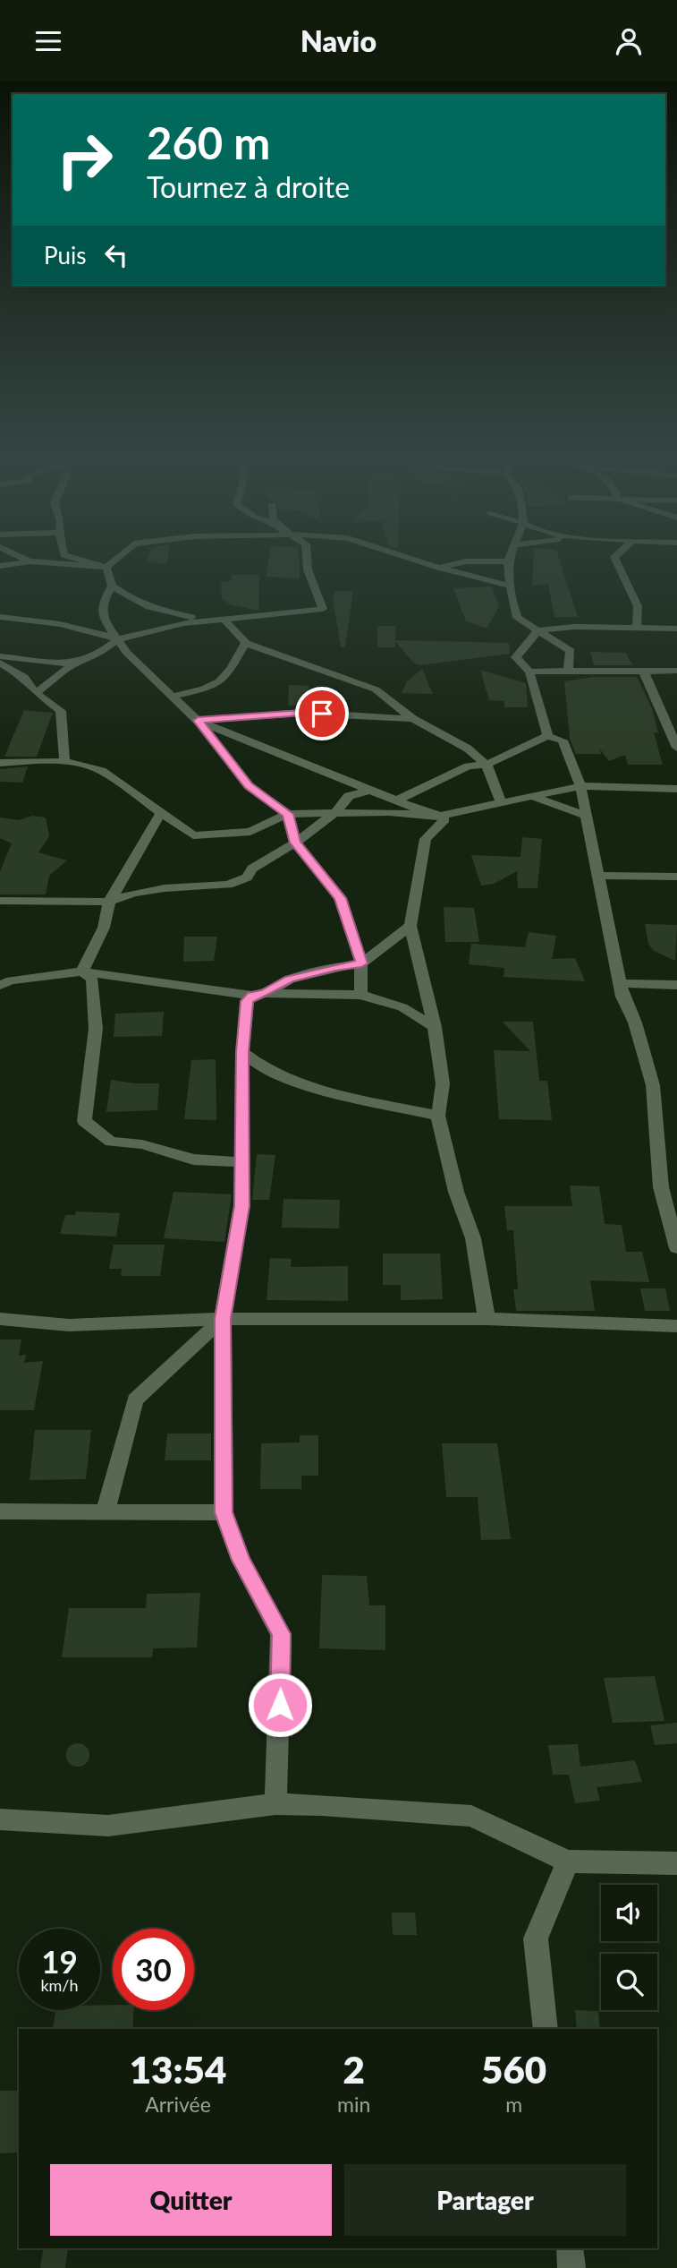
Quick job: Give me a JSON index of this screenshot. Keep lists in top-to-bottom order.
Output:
{
  "page": {
    "header": "Navio",
    "turn": ["260 m", "Tournez à droite"],
    "then": "Puis",
    "speed": "19 km/h",
    "limit": "30",
    "eta": [
      "13:54",
      "Arrivée",
      "2",
      "min",
      "560",
      "m"
    ],
    "buttons": ["Quitter", "Partager"]
  }
}
